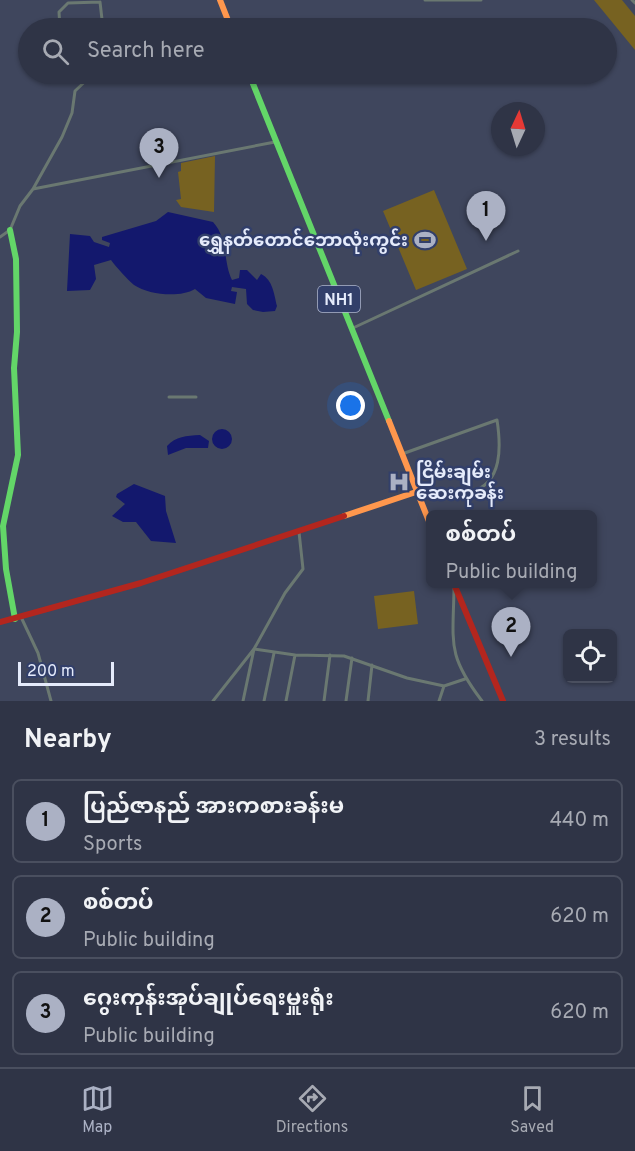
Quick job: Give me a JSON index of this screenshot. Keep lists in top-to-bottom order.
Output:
{
  "streets": {
    "main road": ["NH1"]
  },
  "places": {
    "sports": ["ရွှေနတ်တောင်ဘောလုံးကွင်း"],
    "hospital": ["ငြိမ်းချမ်း ဆေးကုခန်း"]
  },
  "scale_bar": "200 m",
  "north": "top",
  "page": {
    "search": "Search here",
    "pins": ["3", "1", "2"],
    "popup": ["စစ်တပ်", "Public building"],
    "scale": "200 m",
    "heading": ["Nearby", "3 results"],
    "list": [
      {
        "mark": "1",
        "name": "ပြည်ဇာနည် အားကစားခန်းမ",
        "note": "Sports",
        "value": "440 m"
      },
      {
        "mark": "2",
        "name": "စစ်တပ်",
        "note": "Public building",
        "value": "620 m"
      },
      {
        "mark": "3",
        "name": "ဂွေးကုန်းအုပ်ချုပ်ရေးမှူးရုံး",
        "note": "Public building",
        "value": "620 m"
      }
    ],
    "nav": ["Map", "Directions", "Saved"]
  }
}
